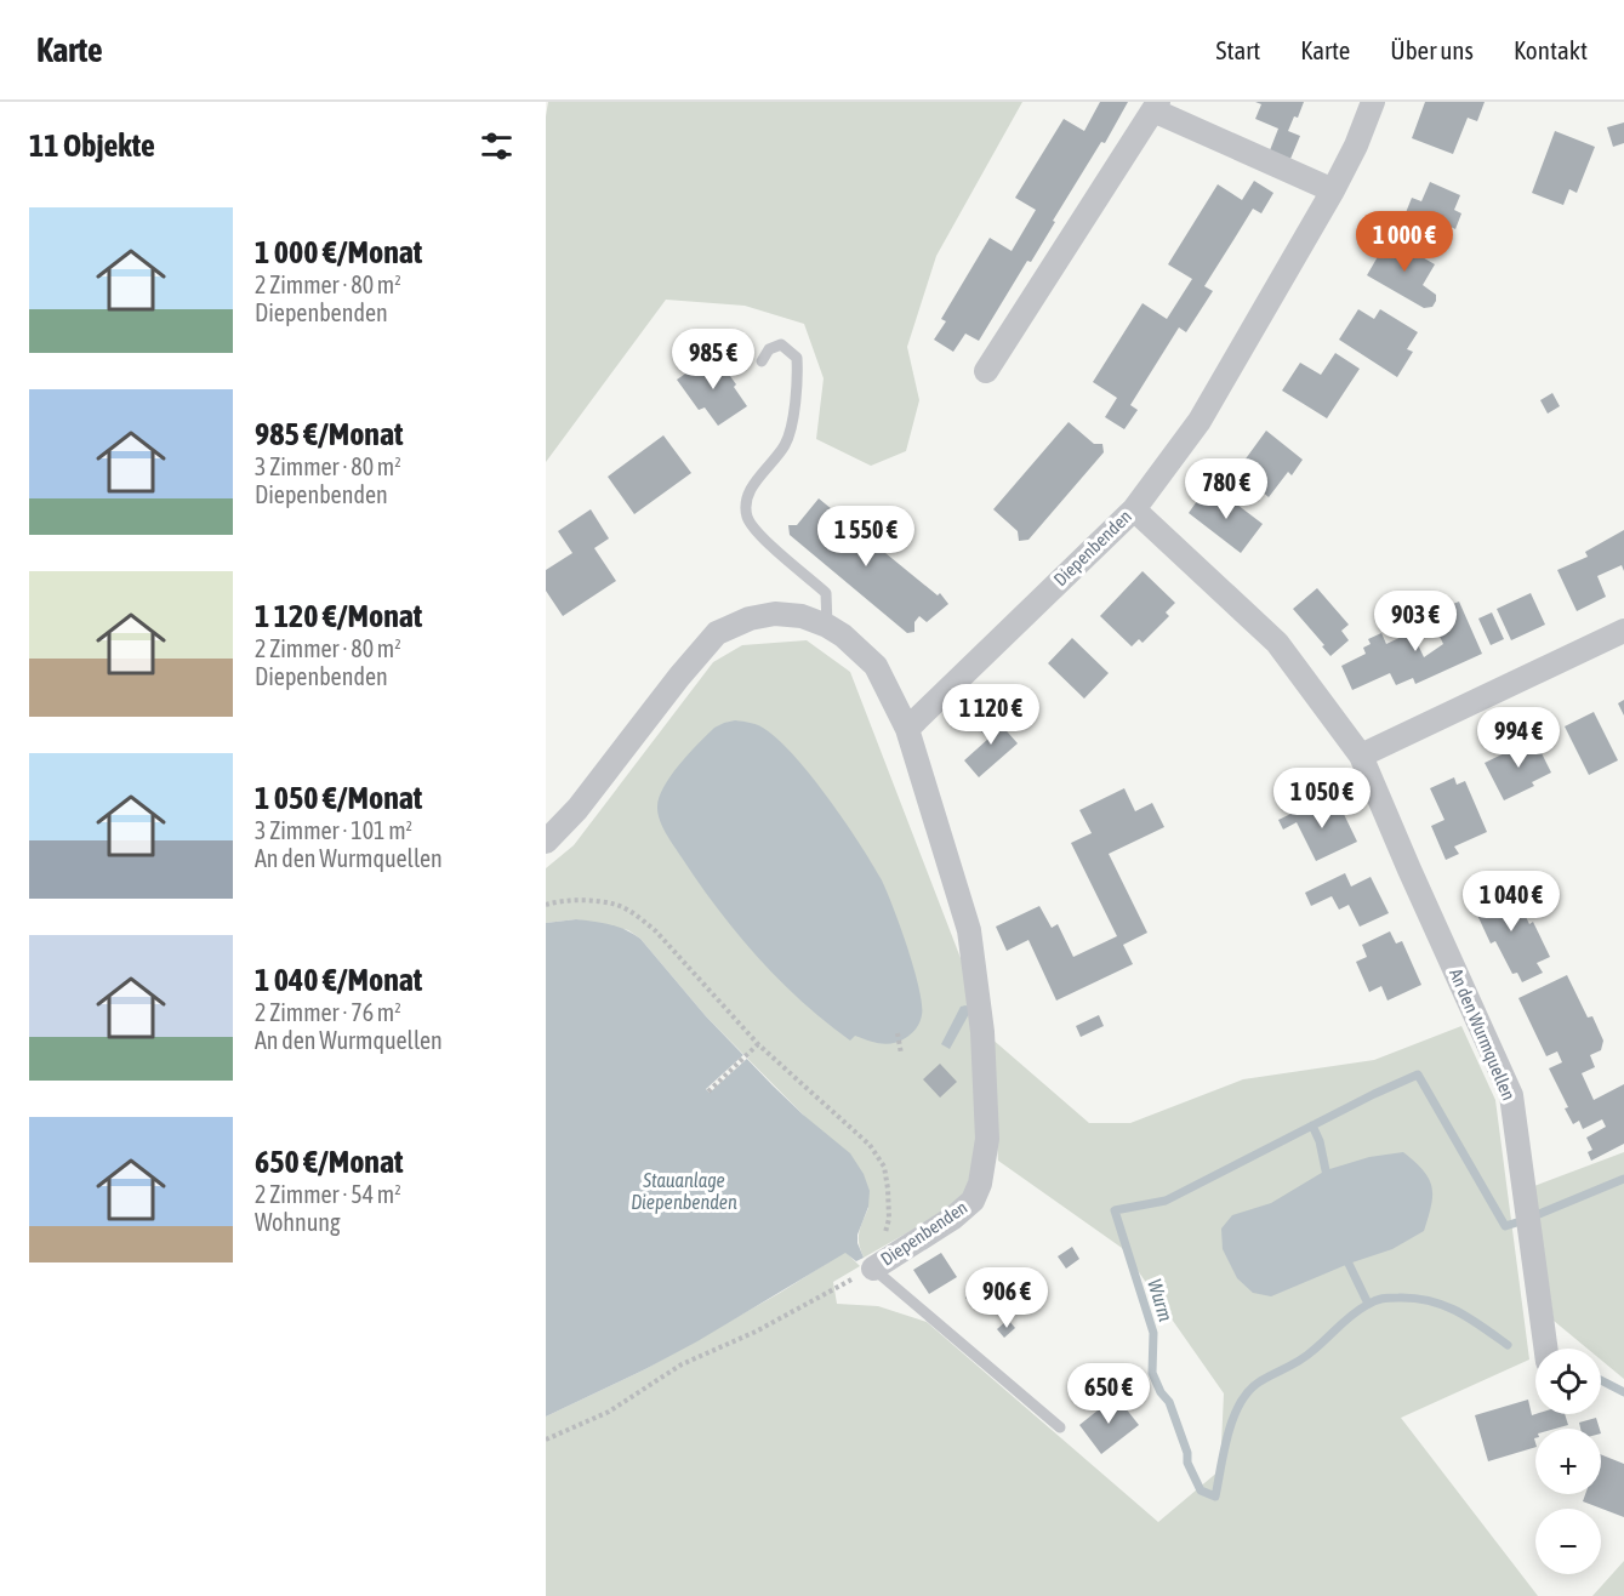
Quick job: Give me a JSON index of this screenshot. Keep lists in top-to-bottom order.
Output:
{
  "streets": {
    "street": ["Diepenbenden", "An den Wurmquellen"]
  },
  "crossings": [
    ["Diepenbenden", "An den Wurmquellen"]
  ],
  "water": ["Stauanlage Diepenbenden", "Wurm"],
  "page": {
    "header": "Karte",
    "nav": [
      "Start",
      "Karte",
      "Über uns",
      "Kontakt"
    ],
    "heading": "11 Objekte",
    "list": [
      {
        "name": "1 000 €/Monat",
        "note": "2 Zimmer · 80 m² · Diepenbenden"
      },
      {
        "name": "985 €/Monat",
        "note": "3 Zimmer · 80 m² · Diepenbenden"
      },
      {
        "name": "1 120 €/Monat",
        "note": "2 Zimmer · 80 m² · Diepenbenden"
      },
      {
        "name": "1 050 €/Monat",
        "note": "3 Zimmer · 101 m² · An den Wurmquellen"
      },
      {
        "name": "1 040 €/Monat",
        "note": "2 Zimmer · 76 m² · An den Wurmquellen"
      },
      {
        "name": "650 €/Monat",
        "note": "2 Zimmer · 54 m² · Wohnung"
      }
    ],
    "price": [
      "1 000 €",
      "985 €",
      "780 €",
      "1 550 €",
      "903 €",
      "1 120 €",
      "994 €",
      "1 050 €",
      "1 040 €",
      "906 €",
      "650 €"
    ],
    "map_buttons": ["+", "−"]
  }
}
